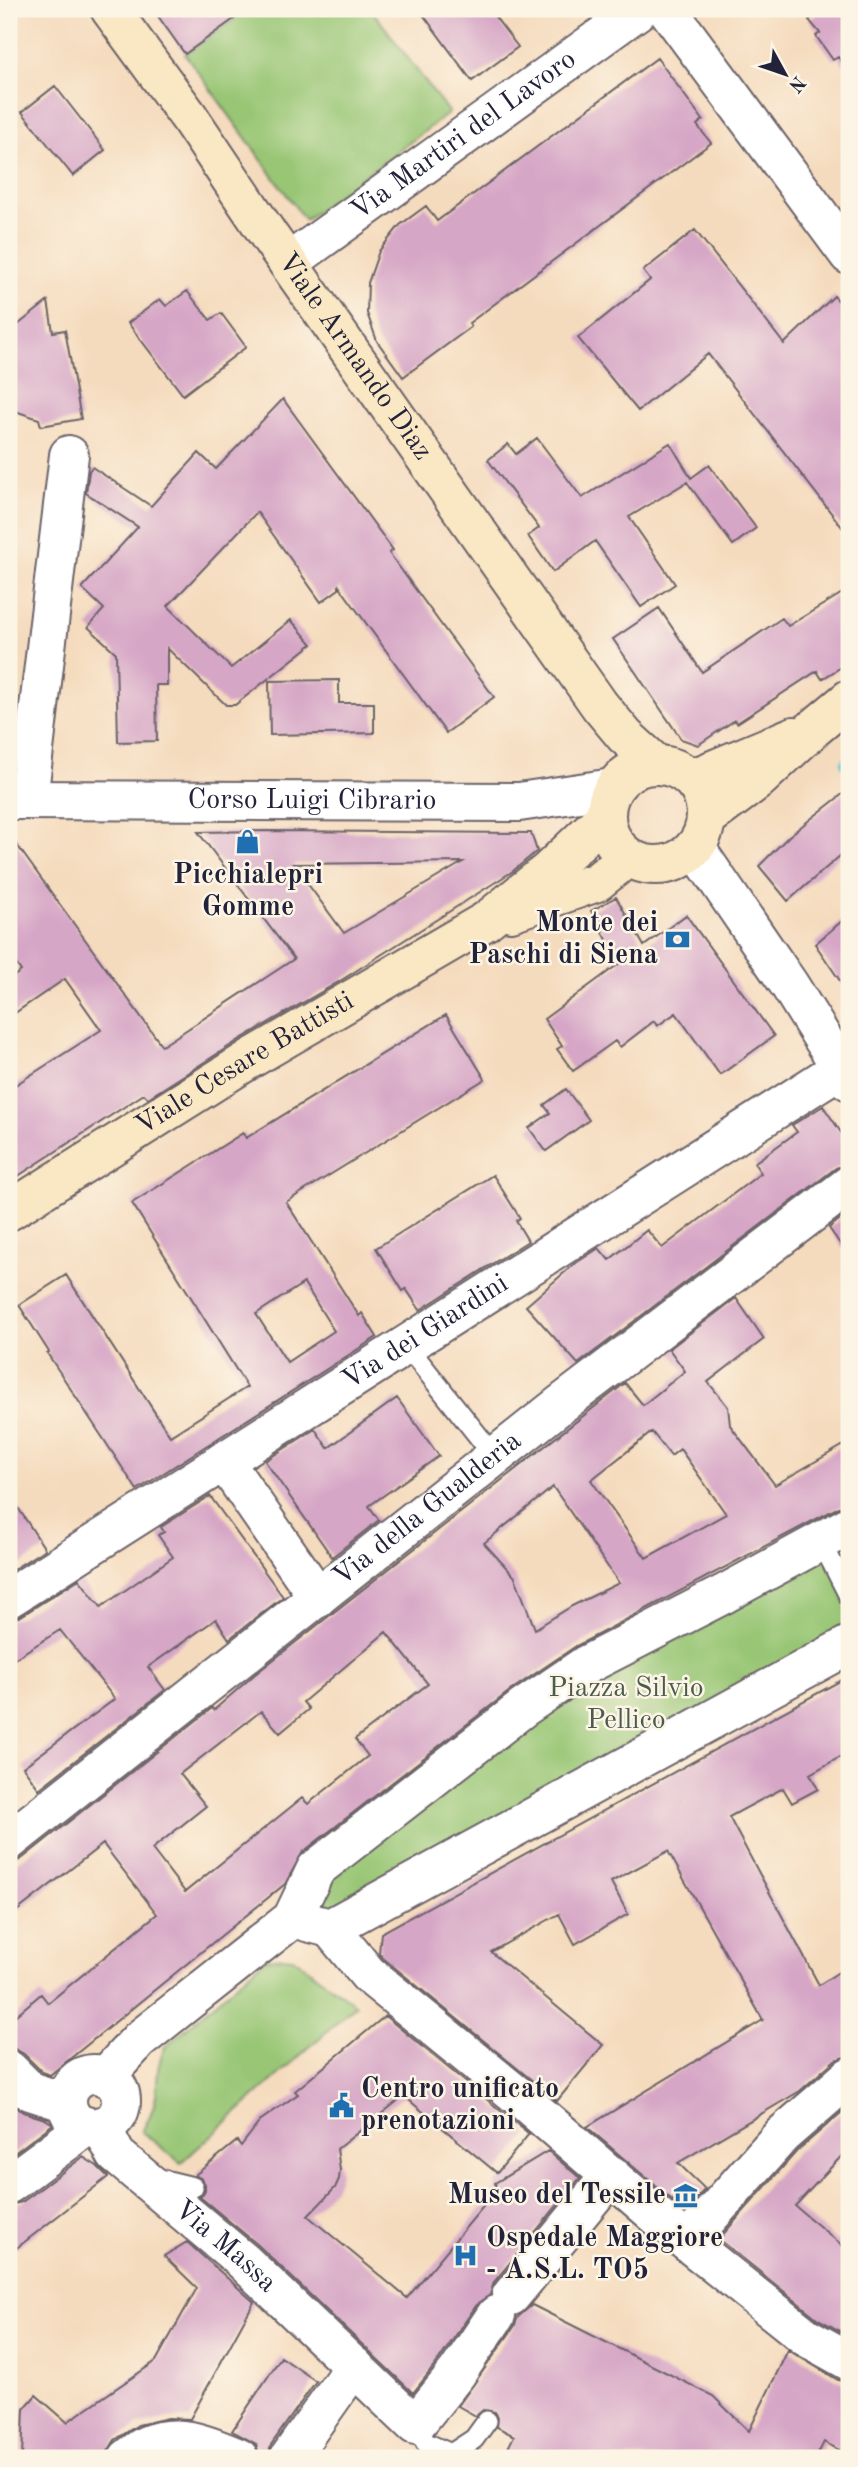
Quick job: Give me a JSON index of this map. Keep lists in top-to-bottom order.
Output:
{
  "streets": {
    "street": [
      "Via Martiri del Lavoro",
      "Viale Armando Diaz",
      "Corso Luigi Cibrario",
      "Viale Cesare Battisti",
      "Via dei Giardini",
      "Via della Gualderia",
      "Via Massa"
    ]
  },
  "crossings": [
    ["Via Martiri del Lavoro", "Viale Armando Diaz"],
    ["Viale Armando Diaz", "Corso Luigi Cibrario"],
    ["Viale Armando Diaz", "Viale Cesare Battisti"],
    ["Corso Luigi Cibrario", "Viale Cesare Battisti"]
  ],
  "parks": ["Piazza Silvio Pellico"],
  "places": {
    "shop": ["Picchialepri Gomme"],
    "bank": ["Monte dei Paschi di Siena"],
    "public building": ["Centro unificato prenotazioni"],
    "museum": ["Museo del Tessile"],
    "hospital": ["Ospedale Maggiore - A.S.L. TO5"]
  },
  "north": "bottom right"
}
